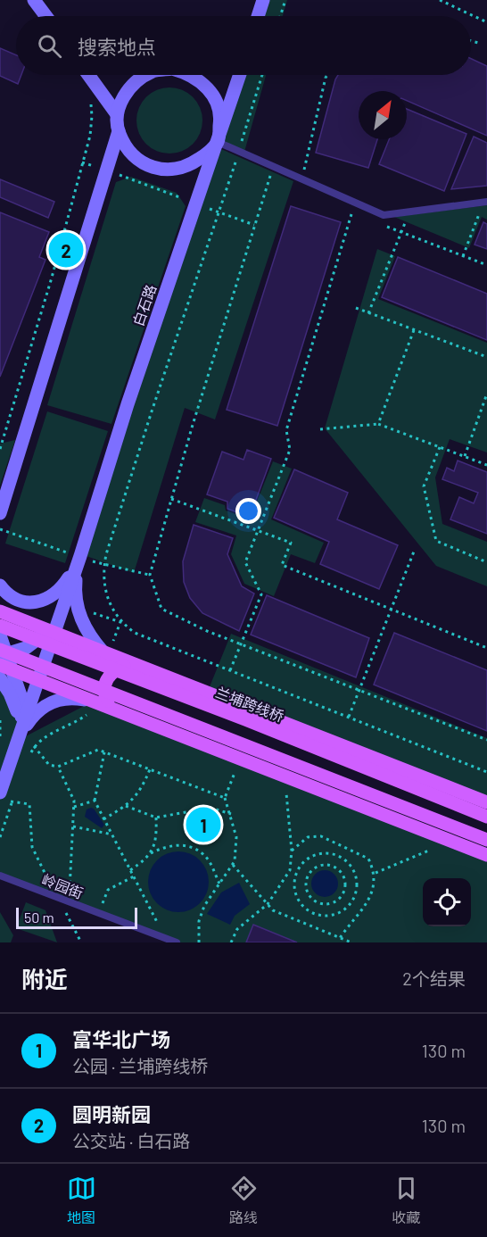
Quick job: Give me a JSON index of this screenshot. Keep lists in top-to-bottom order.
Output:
{
  "streets": {
    "main road": ["白石路", "兰埔跨线桥"],
    "lane": ["岭园街"]
  },
  "scale_bar": "50 m",
  "north": "top right",
  "page": {
    "search": "搜索地点",
    "pins": ["2", "1"],
    "scale": "50 m",
    "heading": ["附近", "2个结果"],
    "list": [
      {
        "mark": "1",
        "name": "富华北广场",
        "note": "公园 · 兰埔跨线桥",
        "value": "130 m"
      },
      {
        "mark": "2",
        "name": "圆明新园",
        "note": "公交站 · 白石路",
        "value": "130 m"
      }
    ],
    "nav": ["地图", "路线", "收藏"]
  }
}
